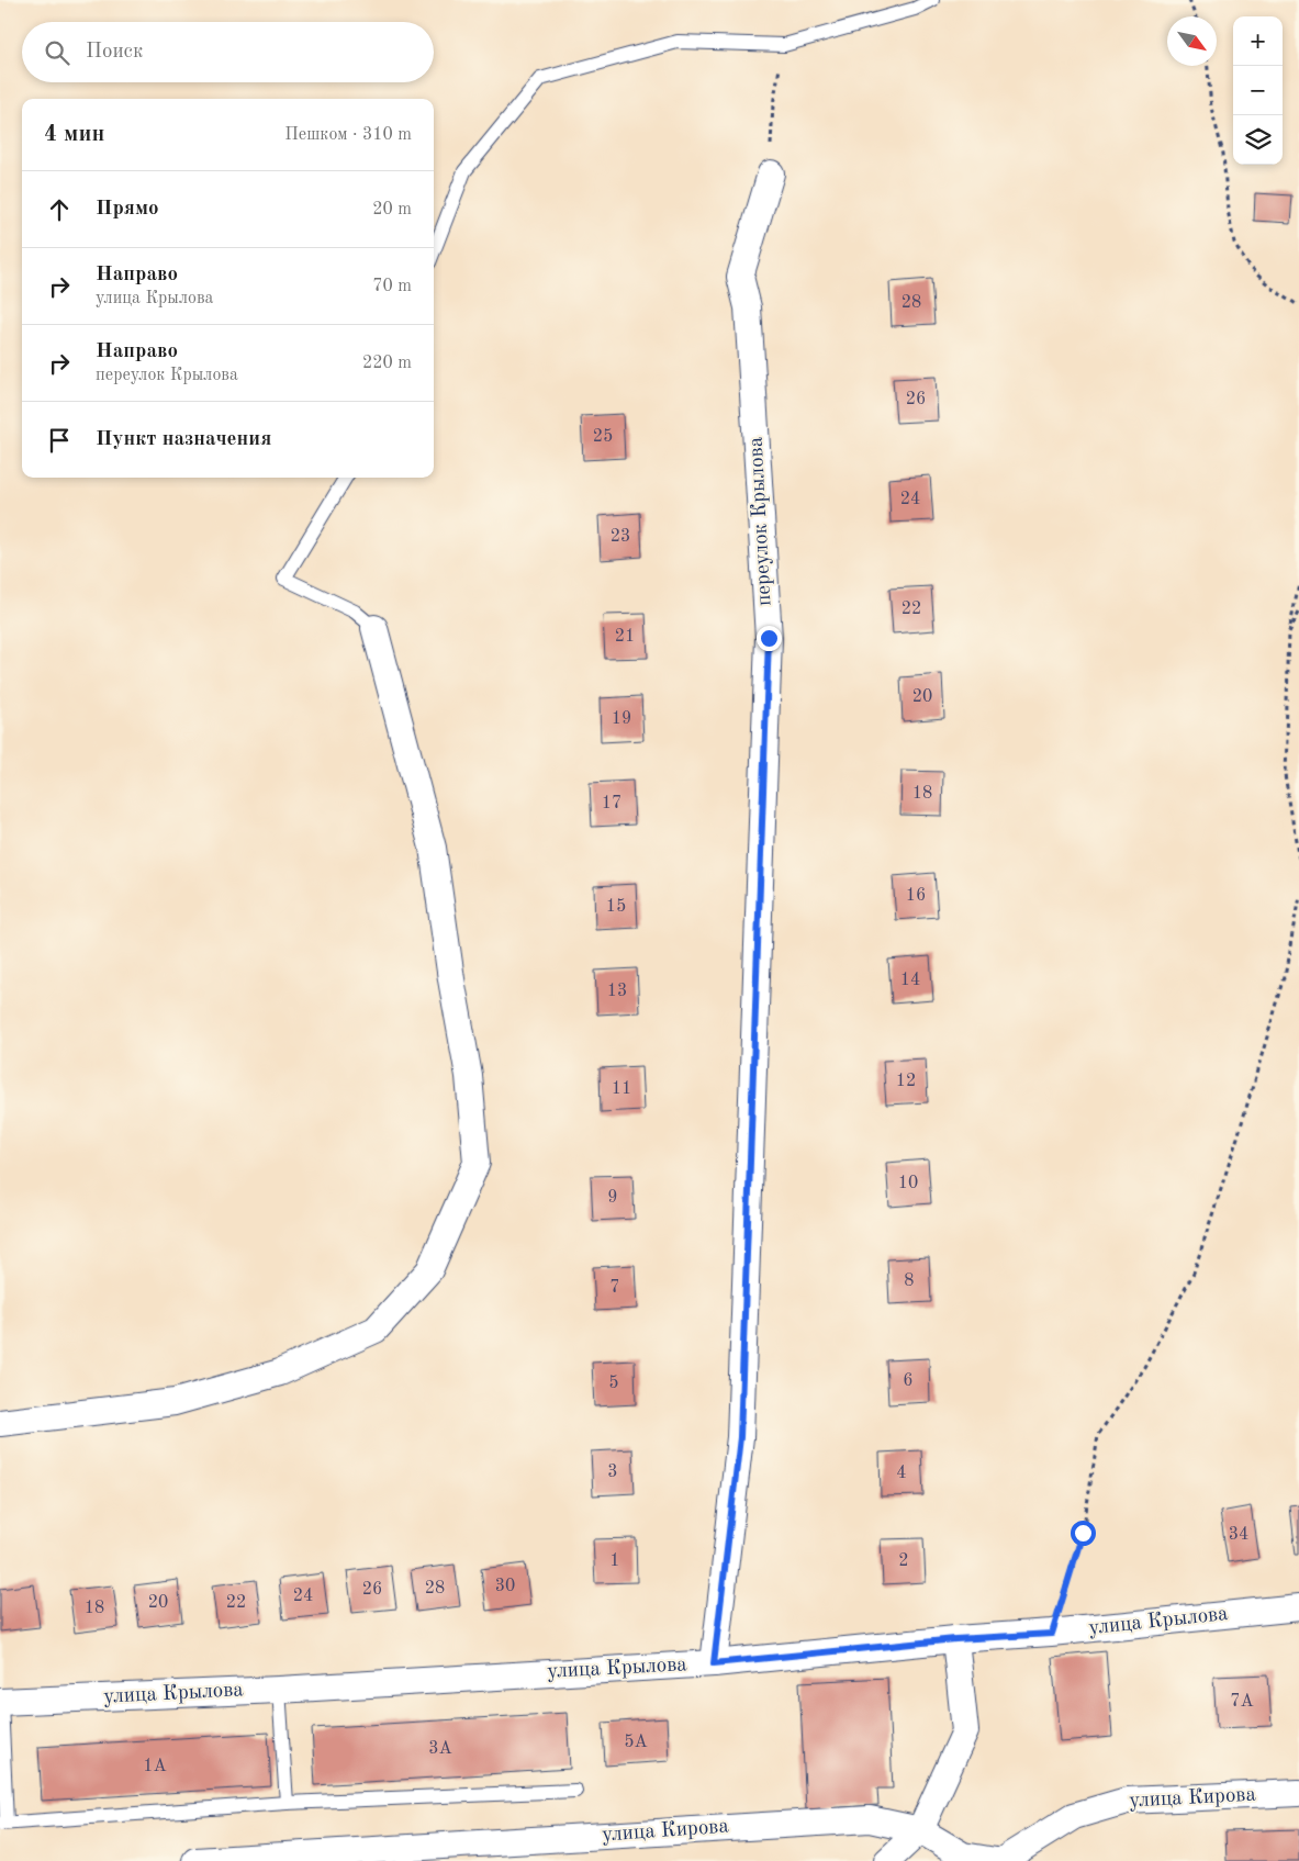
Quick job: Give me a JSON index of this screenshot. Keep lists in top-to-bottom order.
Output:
{
  "streets": {
    "street": ["переулок Крылова", "улица Крылова", "улица Кирова"]
  },
  "crossings": [
    ["переулок Крылова", "улица Крылова"]
  ],
  "house_numbers": [
    "28",
    "26",
    "25",
    "24",
    "23",
    "22",
    "21",
    "20",
    "19",
    "18",
    "17",
    "16",
    "15",
    "14",
    "13",
    "12",
    "11",
    "10",
    "9",
    "8",
    "7",
    "6",
    "5",
    "3",
    "4",
    "34",
    "1",
    "2",
    "30",
    "28",
    "26",
    "24",
    "20",
    "22",
    "18",
    "7А",
    "5А",
    "3А",
    "1А"
  ],
  "north": "bottom right",
  "page": {
    "map_buttons": ["+", "−"],
    "search": "Поиск",
    "heading": ["4 мин", "Пешком · 310 m"],
    "list": [
      ["Прямо", "20 m"],
      ["Направо", "улица Крылова", "70 m"],
      ["Направо", "переулок Крылова", "220 m"],
      "Пункт назначения"
    ]
  }
}
